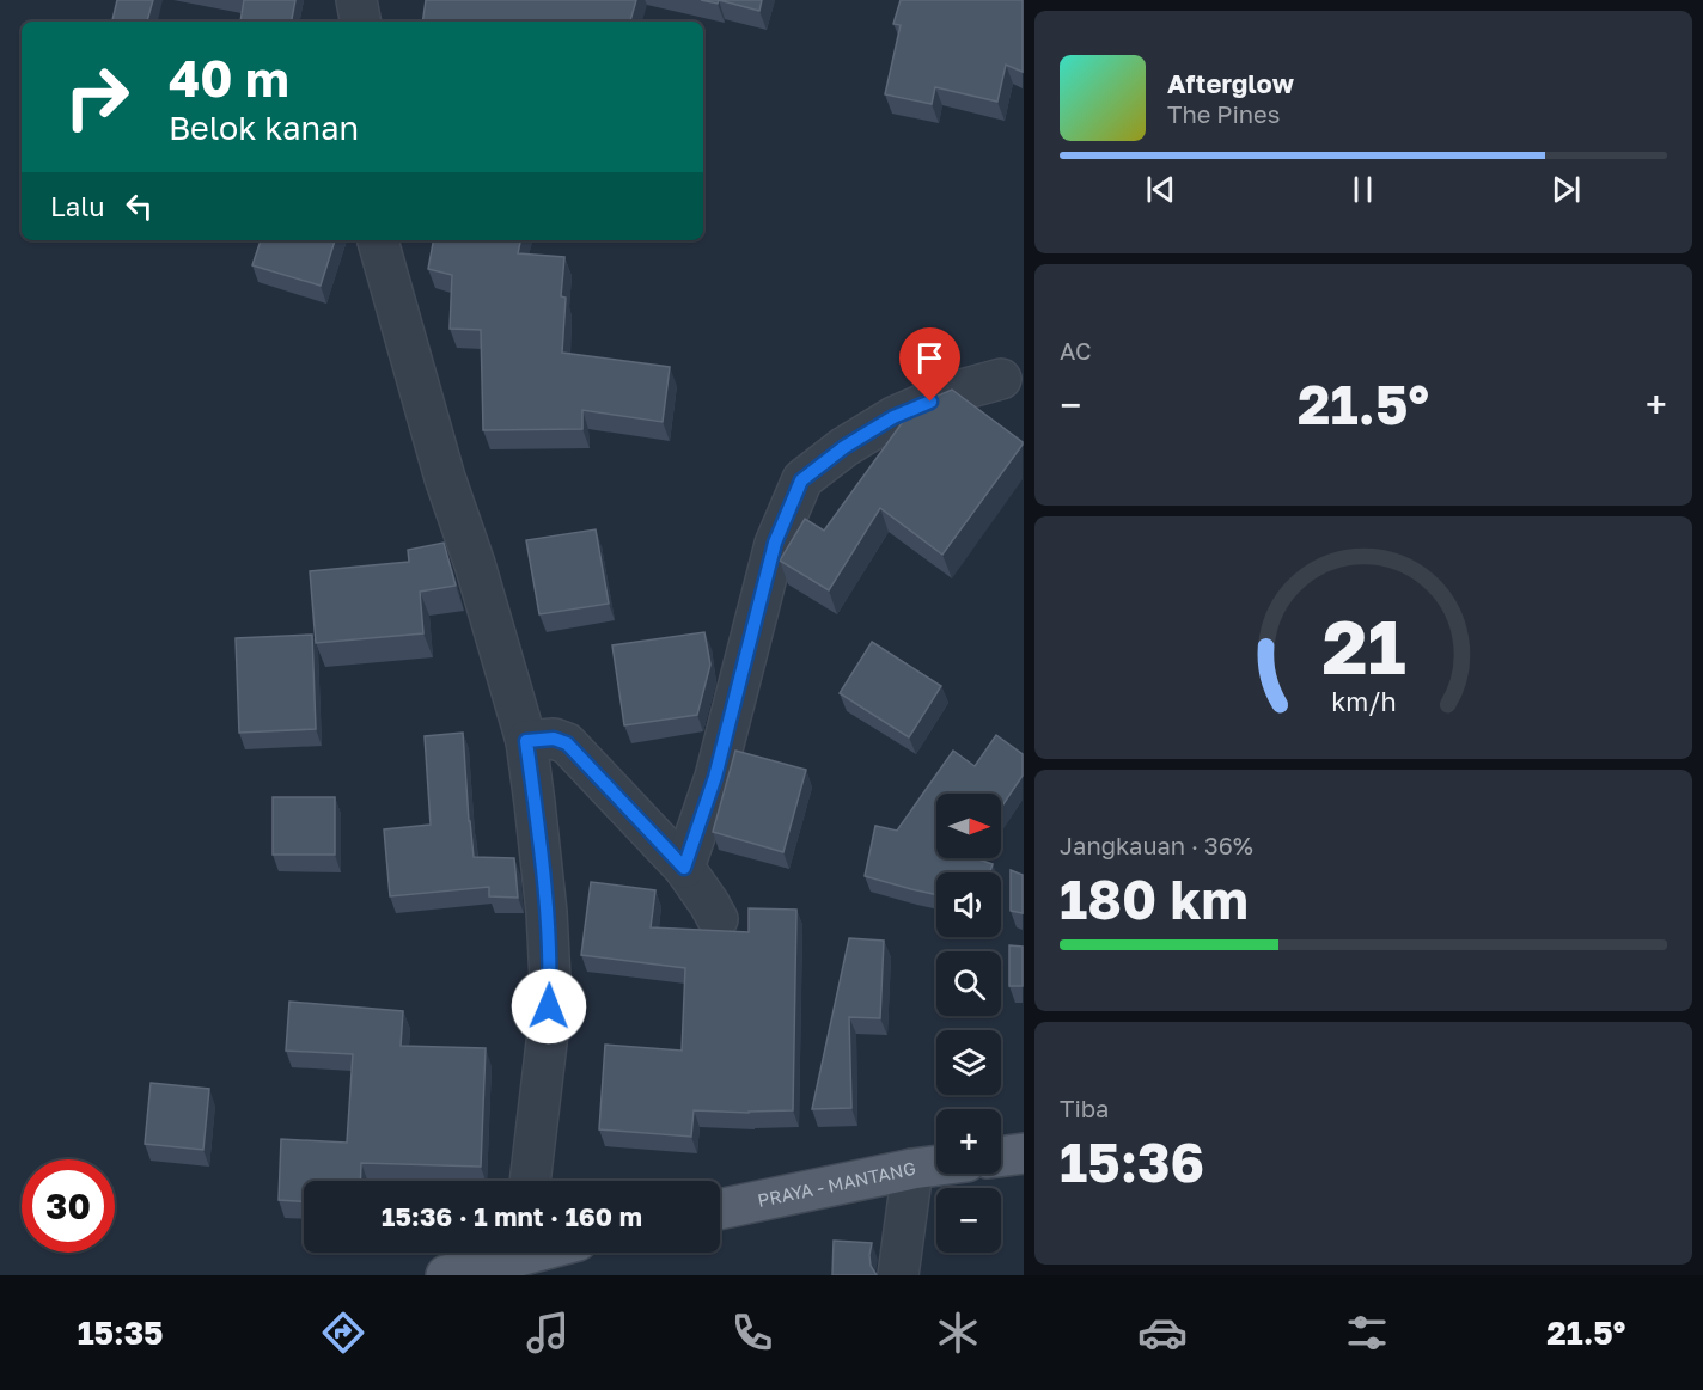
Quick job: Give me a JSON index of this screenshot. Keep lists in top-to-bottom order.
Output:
{
  "streets": {
    "main road": ["PRAYA - MANTANG"]
  },
  "north": "right",
  "page": {
    "turn": ["40 m", "Belok kanan"],
    "song": ["Afterglow", "The Pines"],
    "then": "Lalu",
    "tile": [
      "AC",
      ["Jangkauan · 36%", "180 km"],
      ["Tiba", "15:36"]
    ],
    "heat": ["−", "21.5°", "+"],
    "map_buttons": ["+", "−"],
    "limit": "30",
    "trip": "15:36 · 1 mnt · 160 m",
    "tabs": ["15:35", "21.5°"],
    "gauge": ["21", "km/h"]
  }
}
